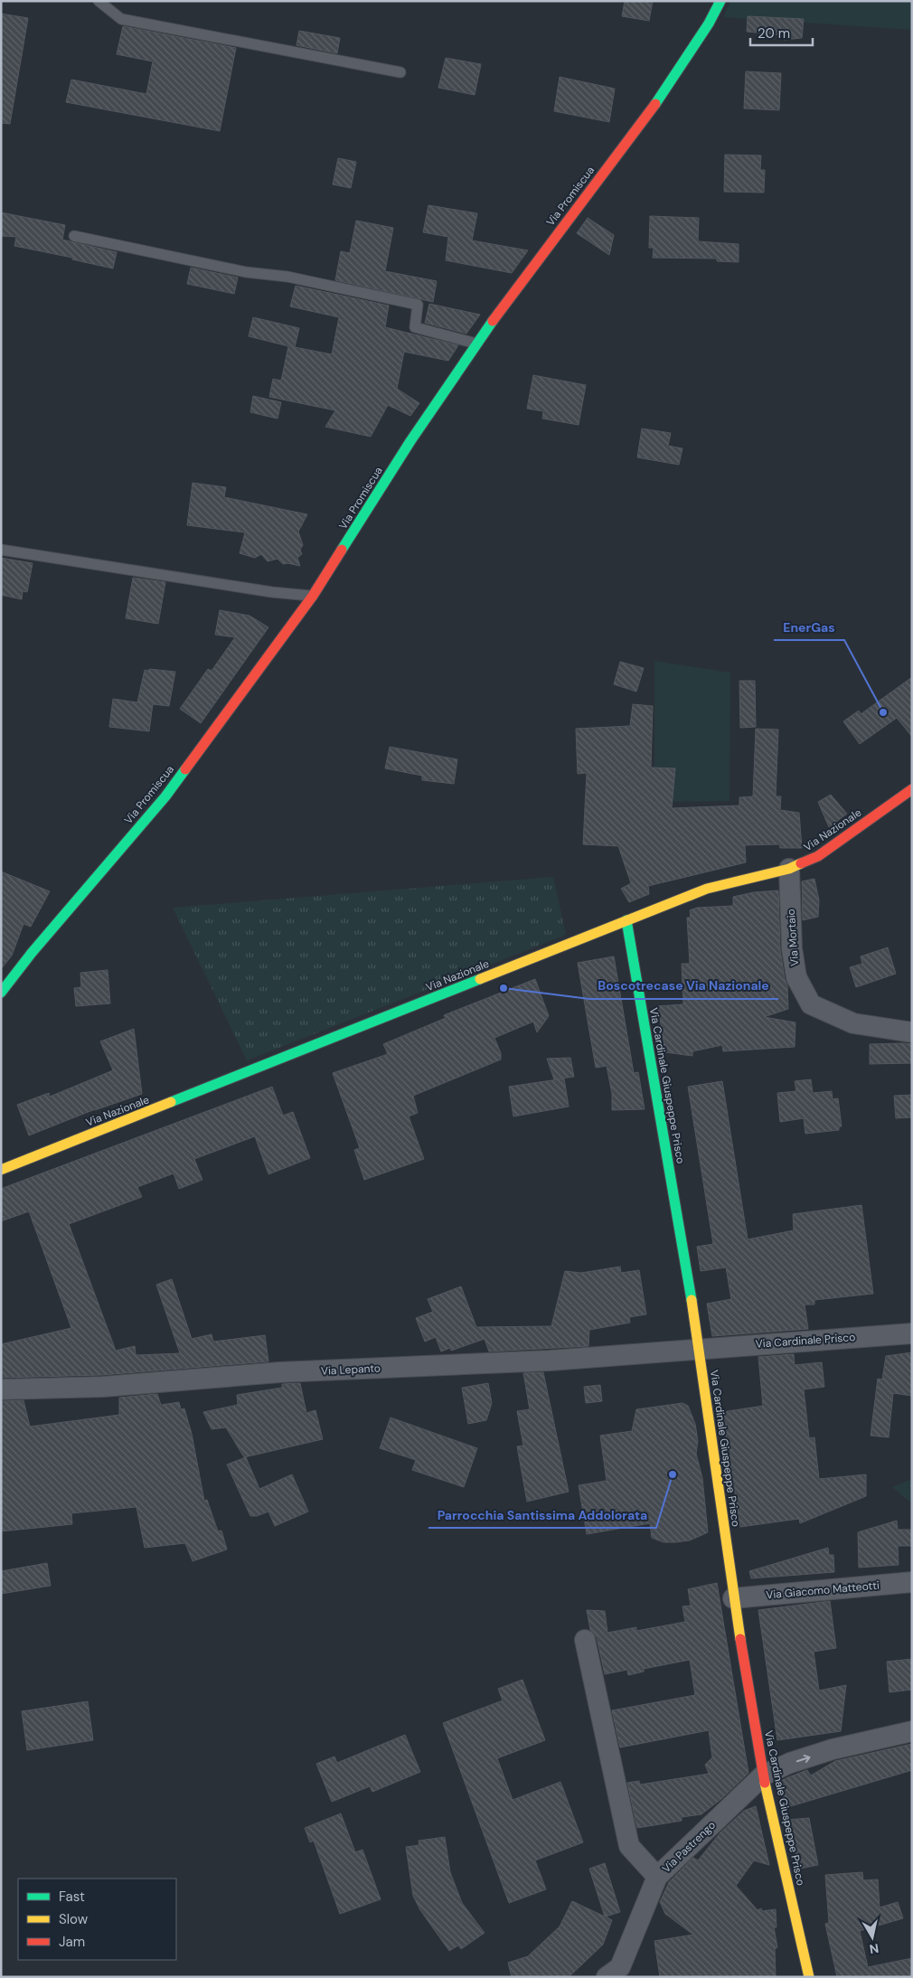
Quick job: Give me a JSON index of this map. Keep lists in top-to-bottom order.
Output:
{
  "streets": {
    "street": [
      "Via Promiscua",
      "Via Nazionale",
      "Via Mortaio",
      "Via Cardinale Giuspeppe Prisco",
      "Via Cardinale Prisco",
      "Via Lepanto",
      "Via Giacomo Matteotti",
      "Via Pastrengo"
    ]
  },
  "crossings": [
    ["Via Nazionale", "Via Mortaio"],
    ["Via Nazionale", "Via Cardinale Giuspeppe Prisco"],
    ["Via Cardinale Giuspeppe Prisco", "Via Cardinale Prisco"],
    ["Via Cardinale Giuspeppe Prisco", "Via Lepanto"],
    ["Via Cardinale Giuspeppe Prisco", "Via Giacomo Matteotti"],
    ["Via Cardinale Giuspeppe Prisco", "Via Pastrengo"],
    ["Via Cardinale Prisco", "Via Lepanto"]
  ],
  "one_way": ["Via Pastrengo"],
  "places": ["EnerGas", "Boscotrecase Via Nazionale", "Parrocchia Santissima Addolorata"],
  "legend": ["Fast", "Slow", "Jam"],
  "scale_bar": "20 m",
  "north": "bottom"
}
